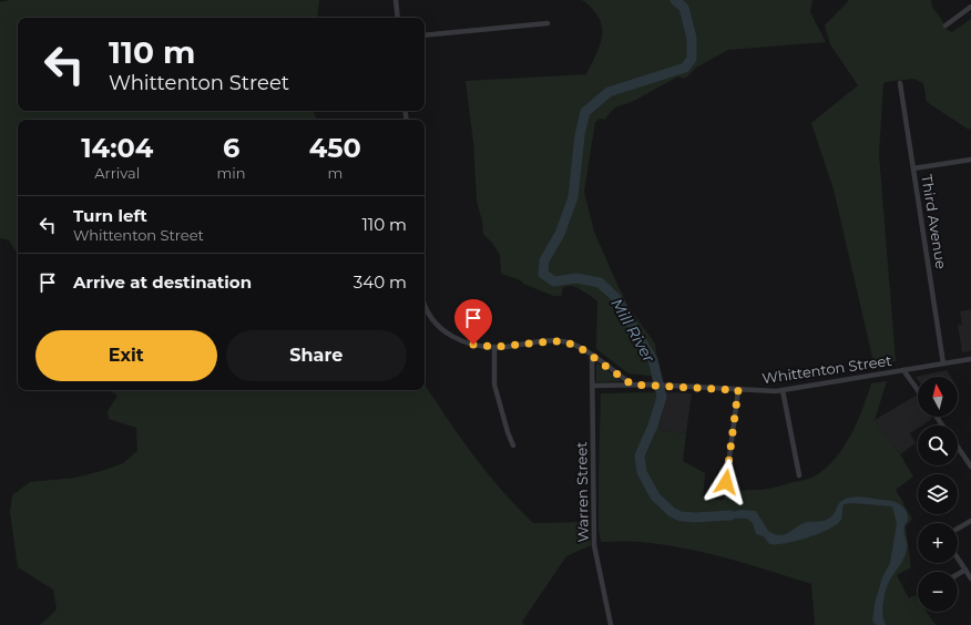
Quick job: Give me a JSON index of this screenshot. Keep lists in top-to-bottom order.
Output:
{
  "streets": {
    "street": ["Third Avenue", "Whittenton Street", "Warren Street"]
  },
  "crossings": [
    ["Third Avenue", "Whittenton Street"],
    ["Whittenton Street", "Warren Street"]
  ],
  "water": ["Mill River"],
  "north": "top",
  "page": {
    "turn": ["110 m", "Whittenton Street"],
    "eta": [
      "14:04",
      "Arrival",
      "6",
      "min",
      "450",
      "m"
    ],
    "list": [
      {
        "name": "Turn left",
        "note": "Whittenton Street",
        "value": "110 m"
      },
      {
        "name": "Arrive at destination",
        "value": "340 m"
      }
    ],
    "buttons": ["Exit", "Share"],
    "map_buttons": ["+", "−"]
  }
}
